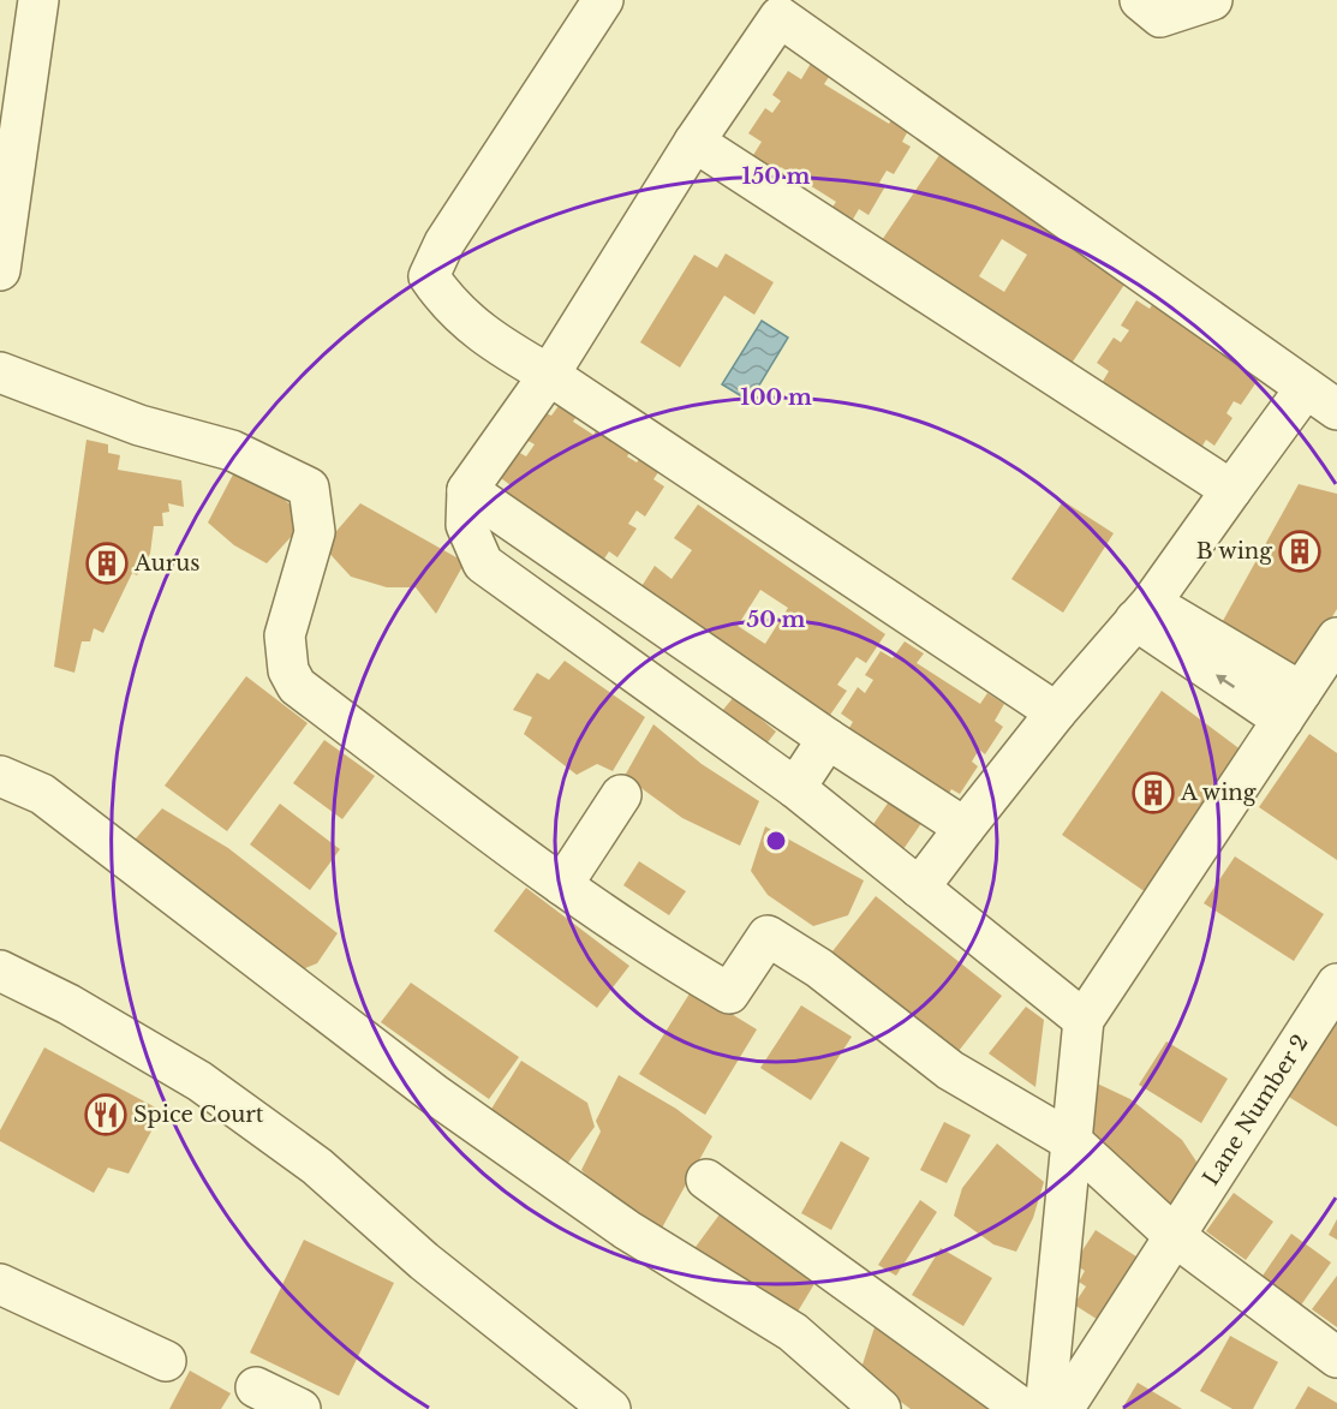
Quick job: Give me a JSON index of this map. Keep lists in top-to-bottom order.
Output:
{
  "streets": {
    "street": ["Lane Number 2"]
  },
  "places": {
    "building": ["B wing", "Aurus", "A wing"],
    "restaurant": ["Spice Court"]
  },
  "rings": ["150 m", "100 m", "50 m"]
}
